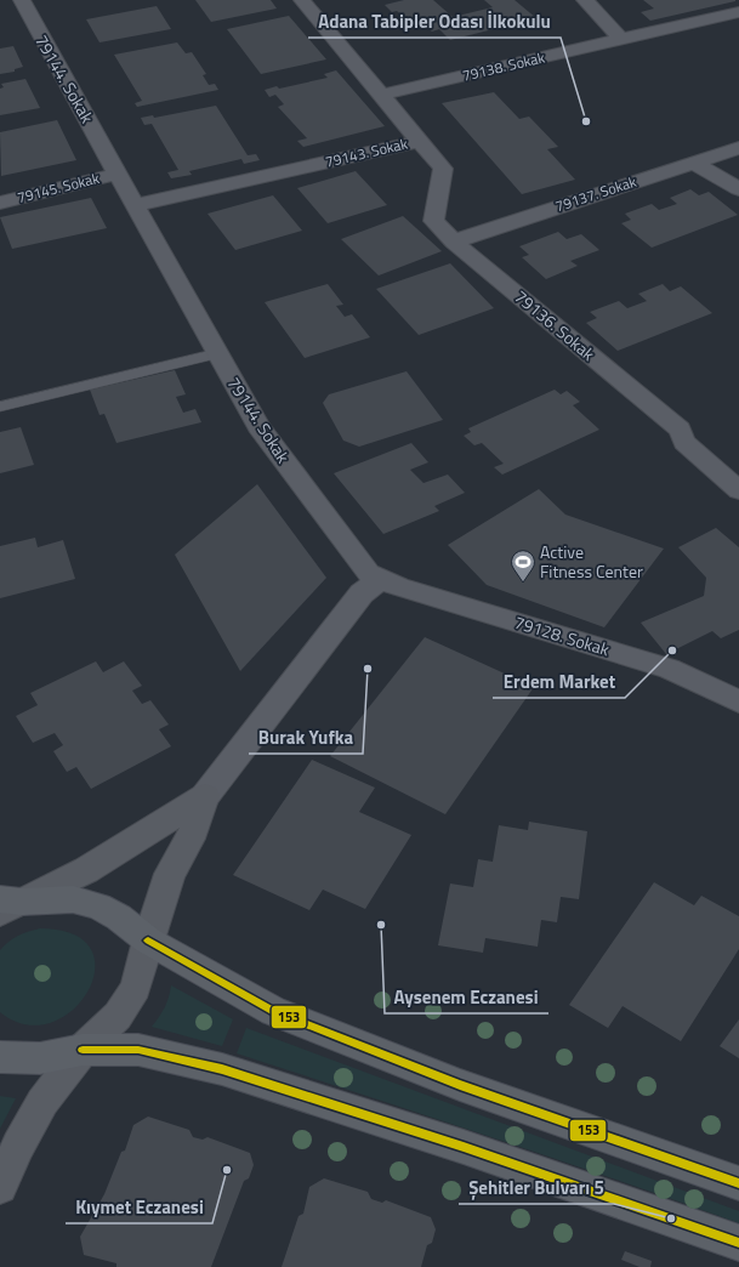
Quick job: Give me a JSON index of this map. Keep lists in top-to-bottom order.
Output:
{
  "streets": {
    "street": [
      "79138. Sokak",
      "79144. Sokak",
      "79143. Sokak",
      "79145. Sokak",
      "79137. Sokak",
      "79136. Sokak",
      "79128. Sokak"
    ]
  },
  "crossings": [
    ["79138. Sokak", "79143. Sokak"],
    ["79144. Sokak", "79143. Sokak"],
    ["79144. Sokak", "79145. Sokak"],
    ["79144. Sokak", "79128. Sokak"],
    ["79143. Sokak", "79136. Sokak"],
    ["79137. Sokak", "79136. Sokak"]
  ],
  "places": {
    "other": [
      "Adana Tabipler Odası İlkokulu",
      "Erdem Market",
      "Burak Yufka",
      "Aysenem Eczanesi",
      "Kıymet Eczanesi",
      "Şehitler Bulvarı 5"
    ],
    "sports": ["Active Fitness Center"]
  },
  "lines": ["transit line 153"]
}
